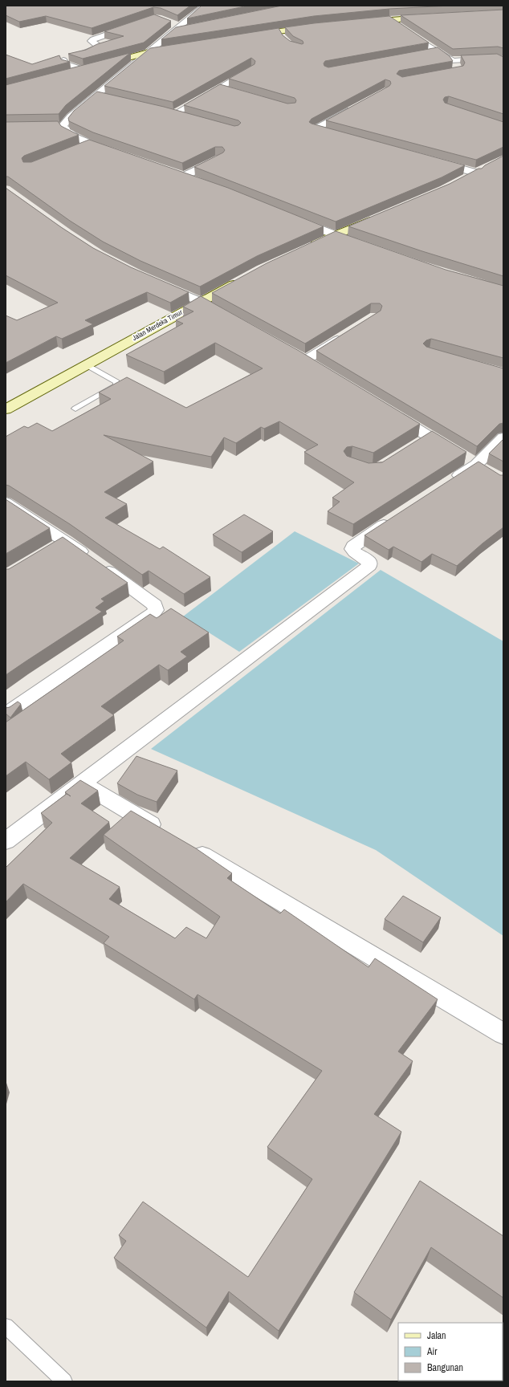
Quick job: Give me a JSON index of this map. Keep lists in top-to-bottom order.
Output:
{
  "streets": {
    "main road": ["Jalan Merdeka Timur"]
  },
  "legend": ["Jalan", "Air", "Bangunan"]
}
